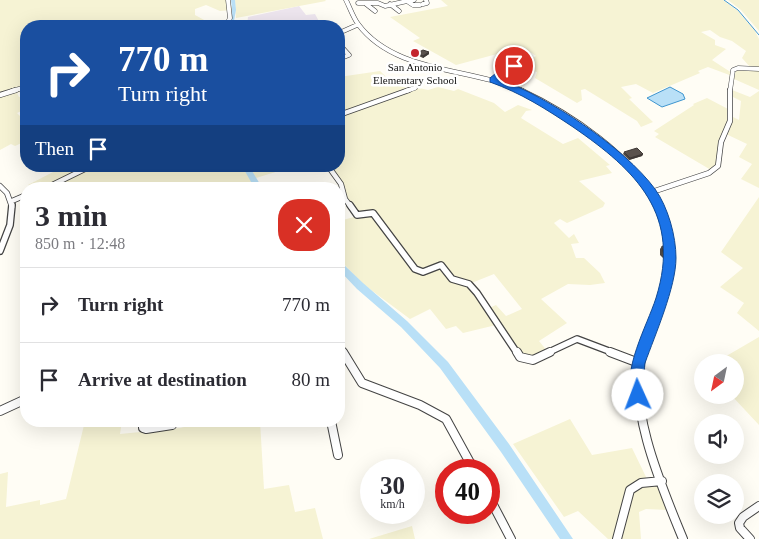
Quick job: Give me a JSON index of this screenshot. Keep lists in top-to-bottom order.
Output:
{
  "places": ["San Antonio Elementary School"],
  "north": "bottom left",
  "page": {
    "turn": ["770 m", "Turn right"],
    "then": "Then",
    "heading": ["3 min", "850 m · 12:48"],
    "list": [
      {
        "name": "Turn right",
        "value": "770 m"
      },
      {
        "name": "Arrive at destination",
        "value": "80 m"
      }
    ],
    "speed": "30 km/h",
    "limit": "40"
  }
}
